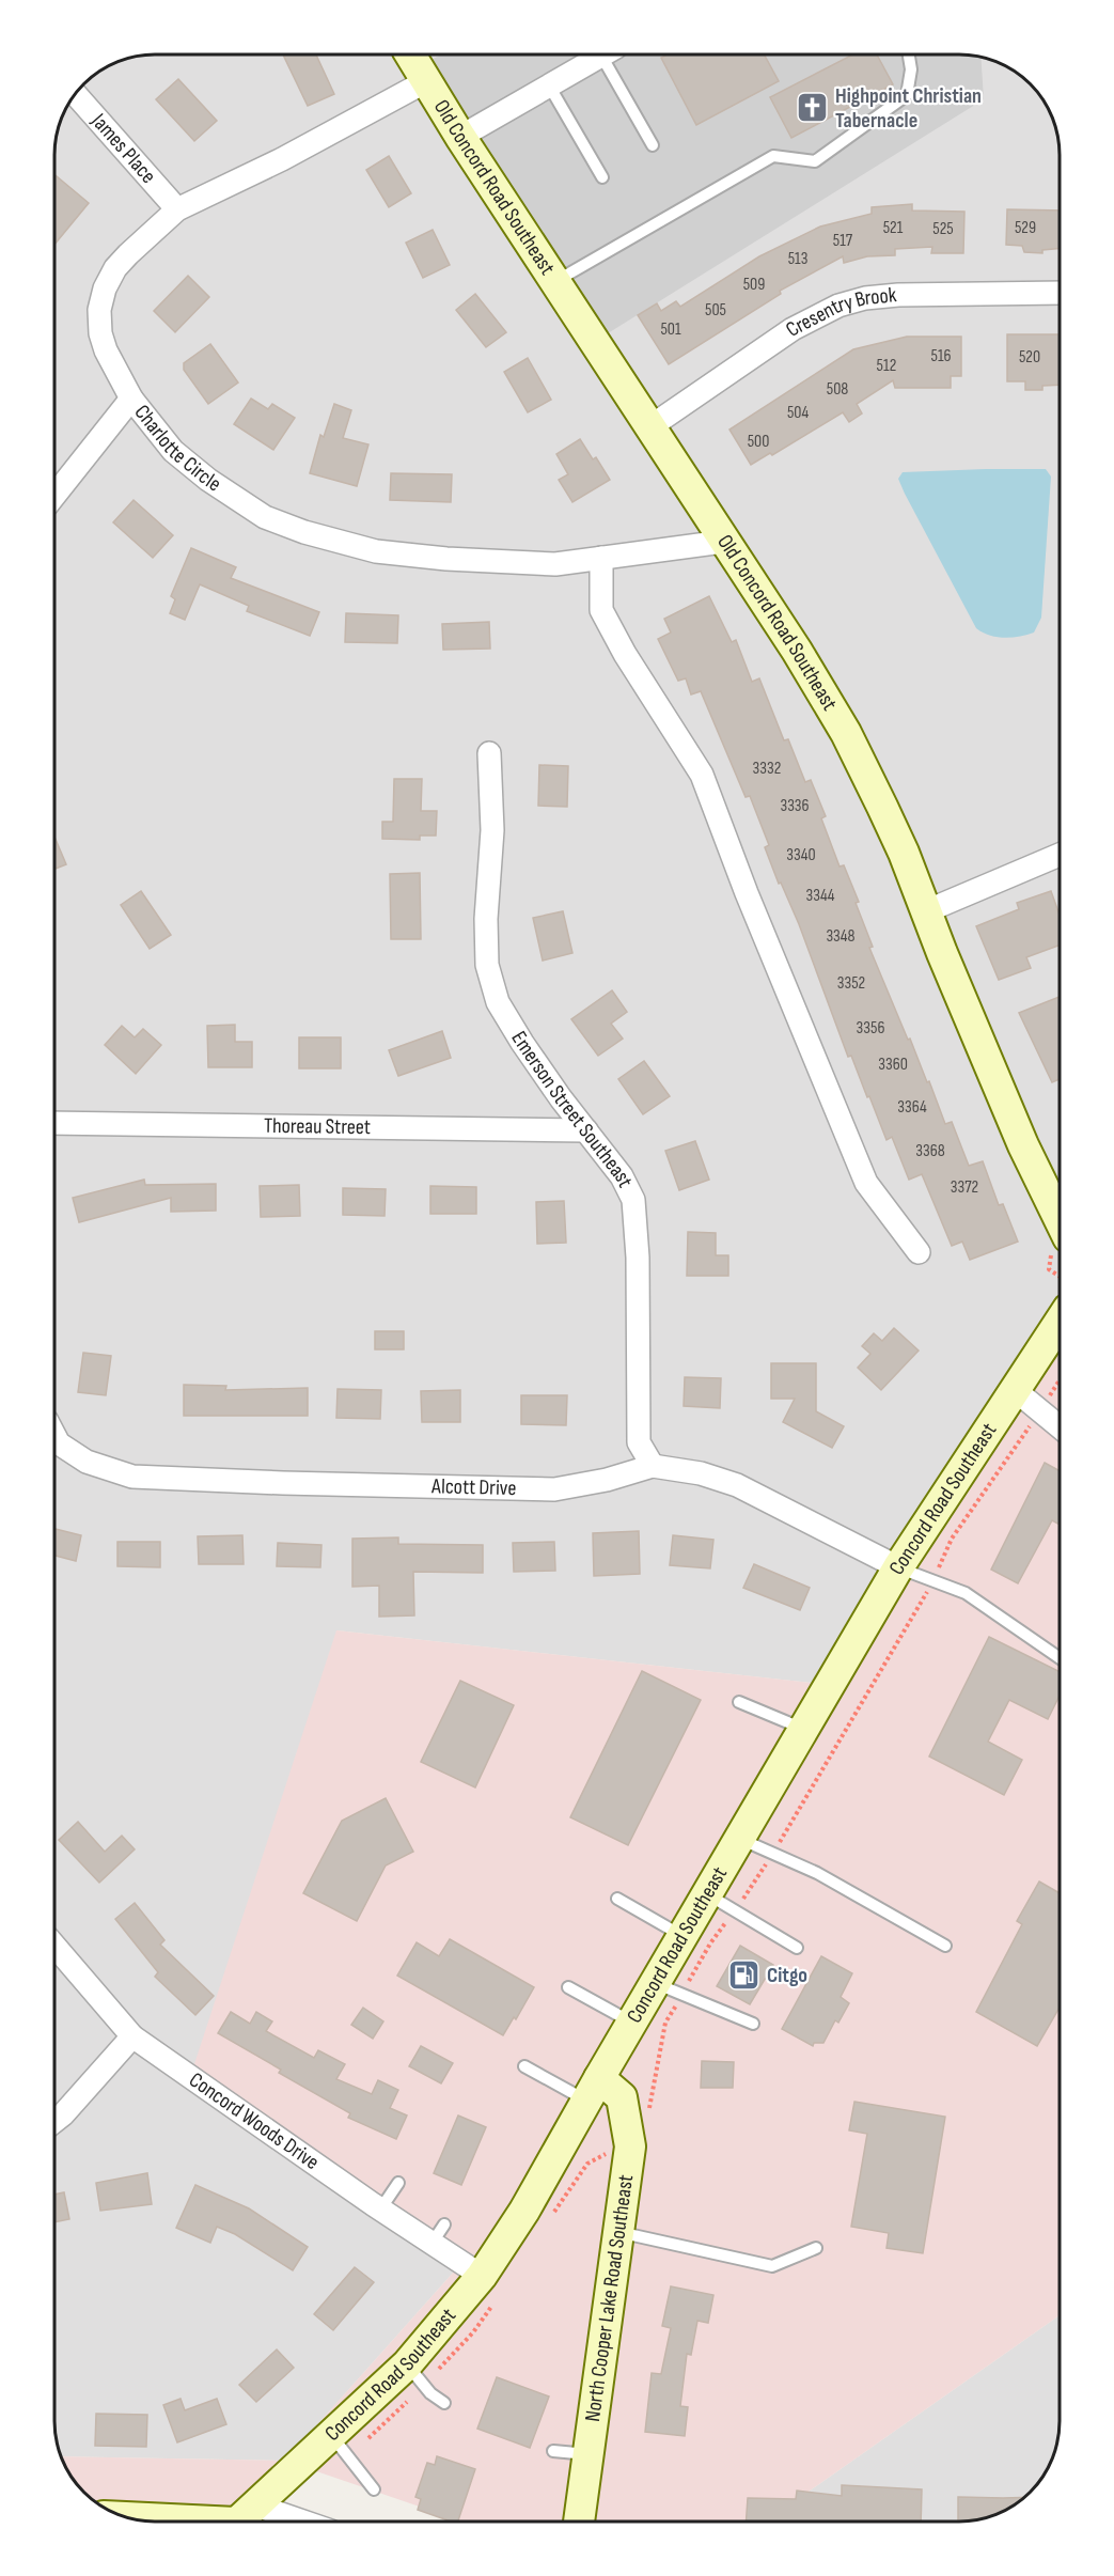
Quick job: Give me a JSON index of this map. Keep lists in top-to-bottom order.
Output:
{
  "streets": {
    "street": [
      "James Place",
      "Old Concord Road Southeast",
      "Cresentry Brook",
      "Charlotte Circle",
      "Emerson Street Southeast",
      "Thoreau Street",
      "Alcott Drive",
      "Concord Road Southeast",
      "Concord Woods Drive",
      "North Cooper Lake Road Southeast"
    ]
  },
  "crossings": [
    ["James Place", "Charlotte Circle"],
    ["Old Concord Road Southeast", "Cresentry Brook"],
    ["Old Concord Road Southeast", "Charlotte Circle"],
    ["Emerson Street Southeast", "Thoreau Street"],
    ["Emerson Street Southeast", "Alcott Drive"],
    ["Alcott Drive", "Concord Road Southeast"],
    ["Concord Road Southeast", "Concord Woods Drive"],
    ["Concord Road Southeast", "North Cooper Lake Road Southeast"]
  ],
  "places": {
    "church": ["Highpoint Christian Tabernacle"],
    "fuel station": ["Citgo"]
  },
  "house_numbers": [
    "521",
    "529",
    "525",
    "517",
    "513",
    "509",
    "505",
    "501",
    "516",
    "520",
    "512",
    "508",
    "504",
    "500",
    "3332",
    "3336",
    "3340",
    "3344",
    "3348",
    "3352",
    "3356",
    "3360",
    "3364",
    "3368",
    "3372"
  ]
}
